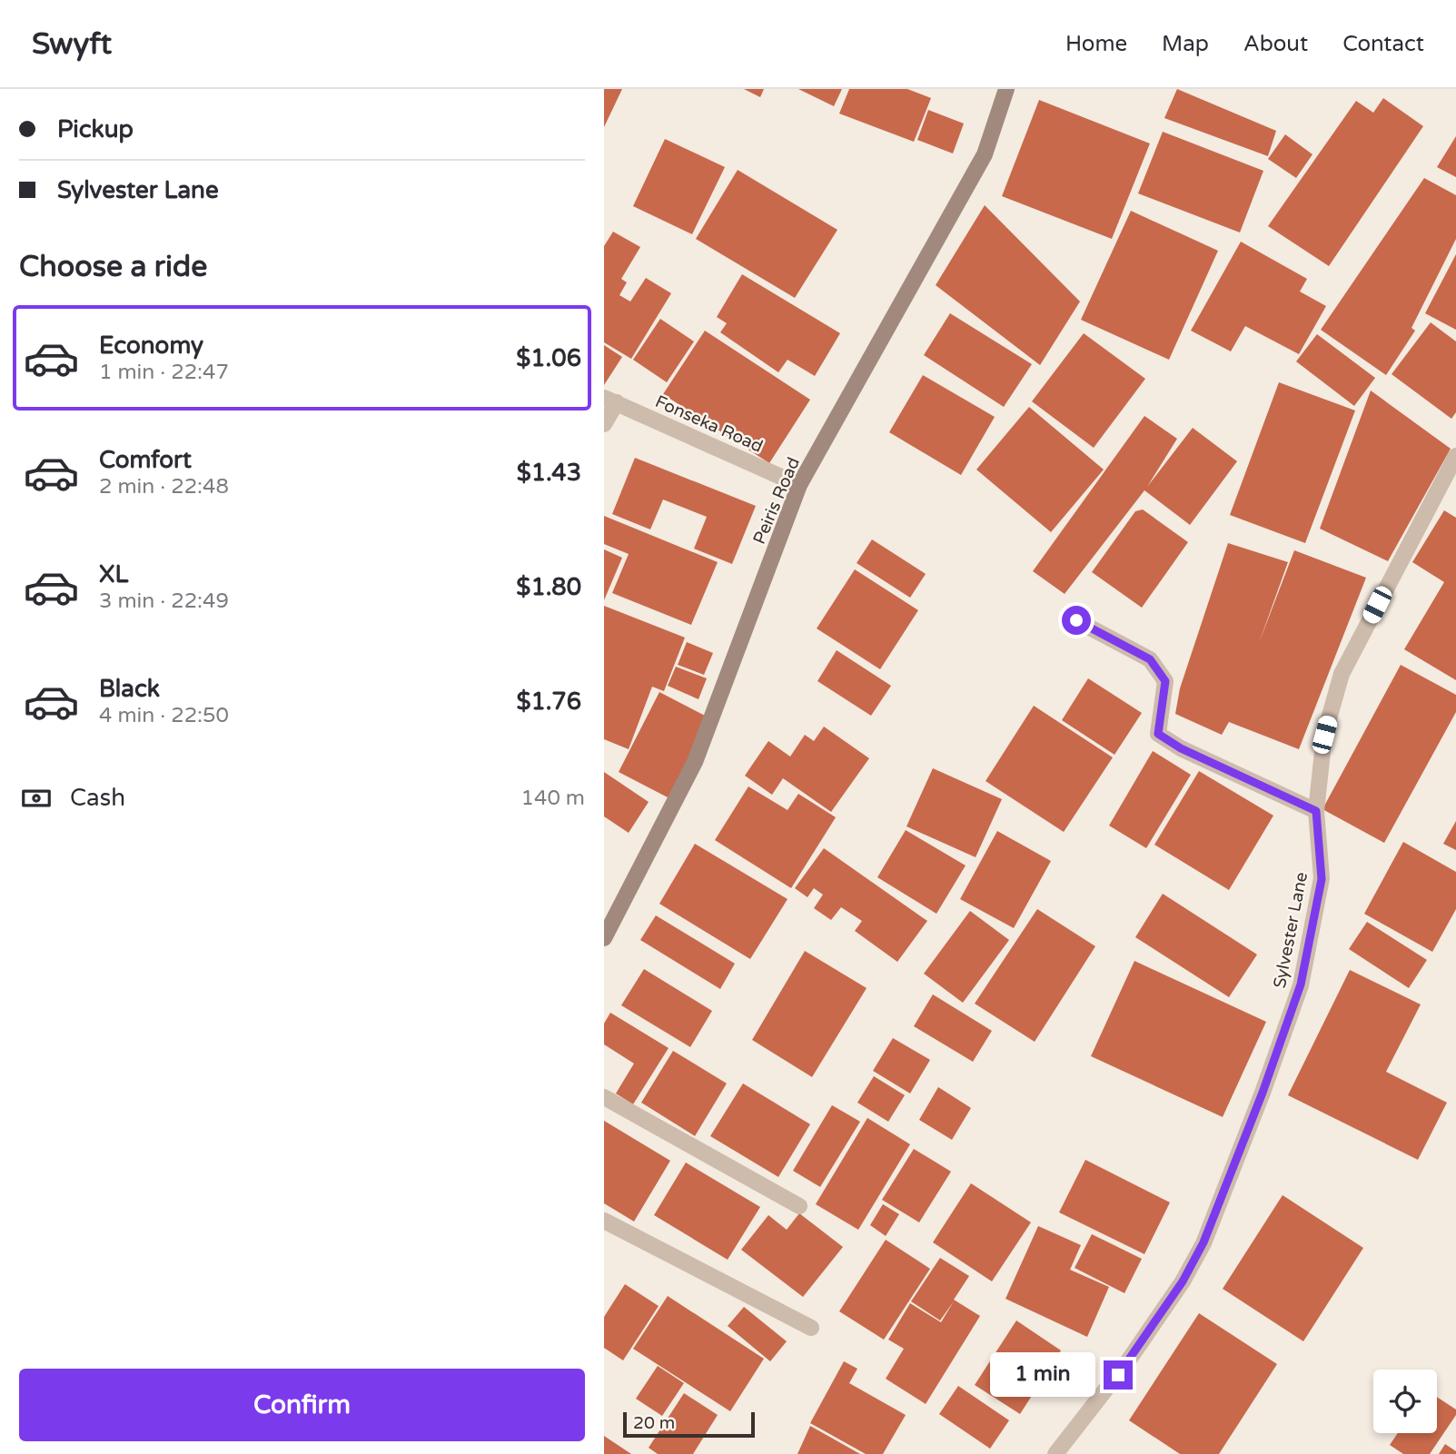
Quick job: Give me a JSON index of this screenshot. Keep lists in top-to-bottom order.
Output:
{
  "streets": {
    "street": ["Fonseka Road", "Peiris Road", "Sylvester Lane"]
  },
  "crossings": [
    ["Fonseka Road", "Peiris Road"]
  ],
  "scale_bar": "20 m",
  "page": {
    "header": "Swyft",
    "nav": [
      "Home",
      "Map",
      "About",
      "Contact"
    ],
    "banner": ["Pickup", "Sylvester Lane"],
    "heading": "Choose a ride",
    "list": [
      {
        "name": "Economy",
        "note": "1 min · 22:47",
        "value": "$1.06"
      },
      {
        "name": "Comfort",
        "note": "2 min · 22:48",
        "value": "$1.43"
      },
      {
        "name": "XL",
        "note": "3 min · 22:49",
        "value": "$1.80"
      },
      {
        "name": "Black",
        "note": "4 min · 22:50",
        "value": "$1.76"
      }
    ],
    "pay": ["Cash", "140 m"],
    "bubble": "1 min",
    "buttons": "Confirm",
    "scale": "20 m"
  }
}
